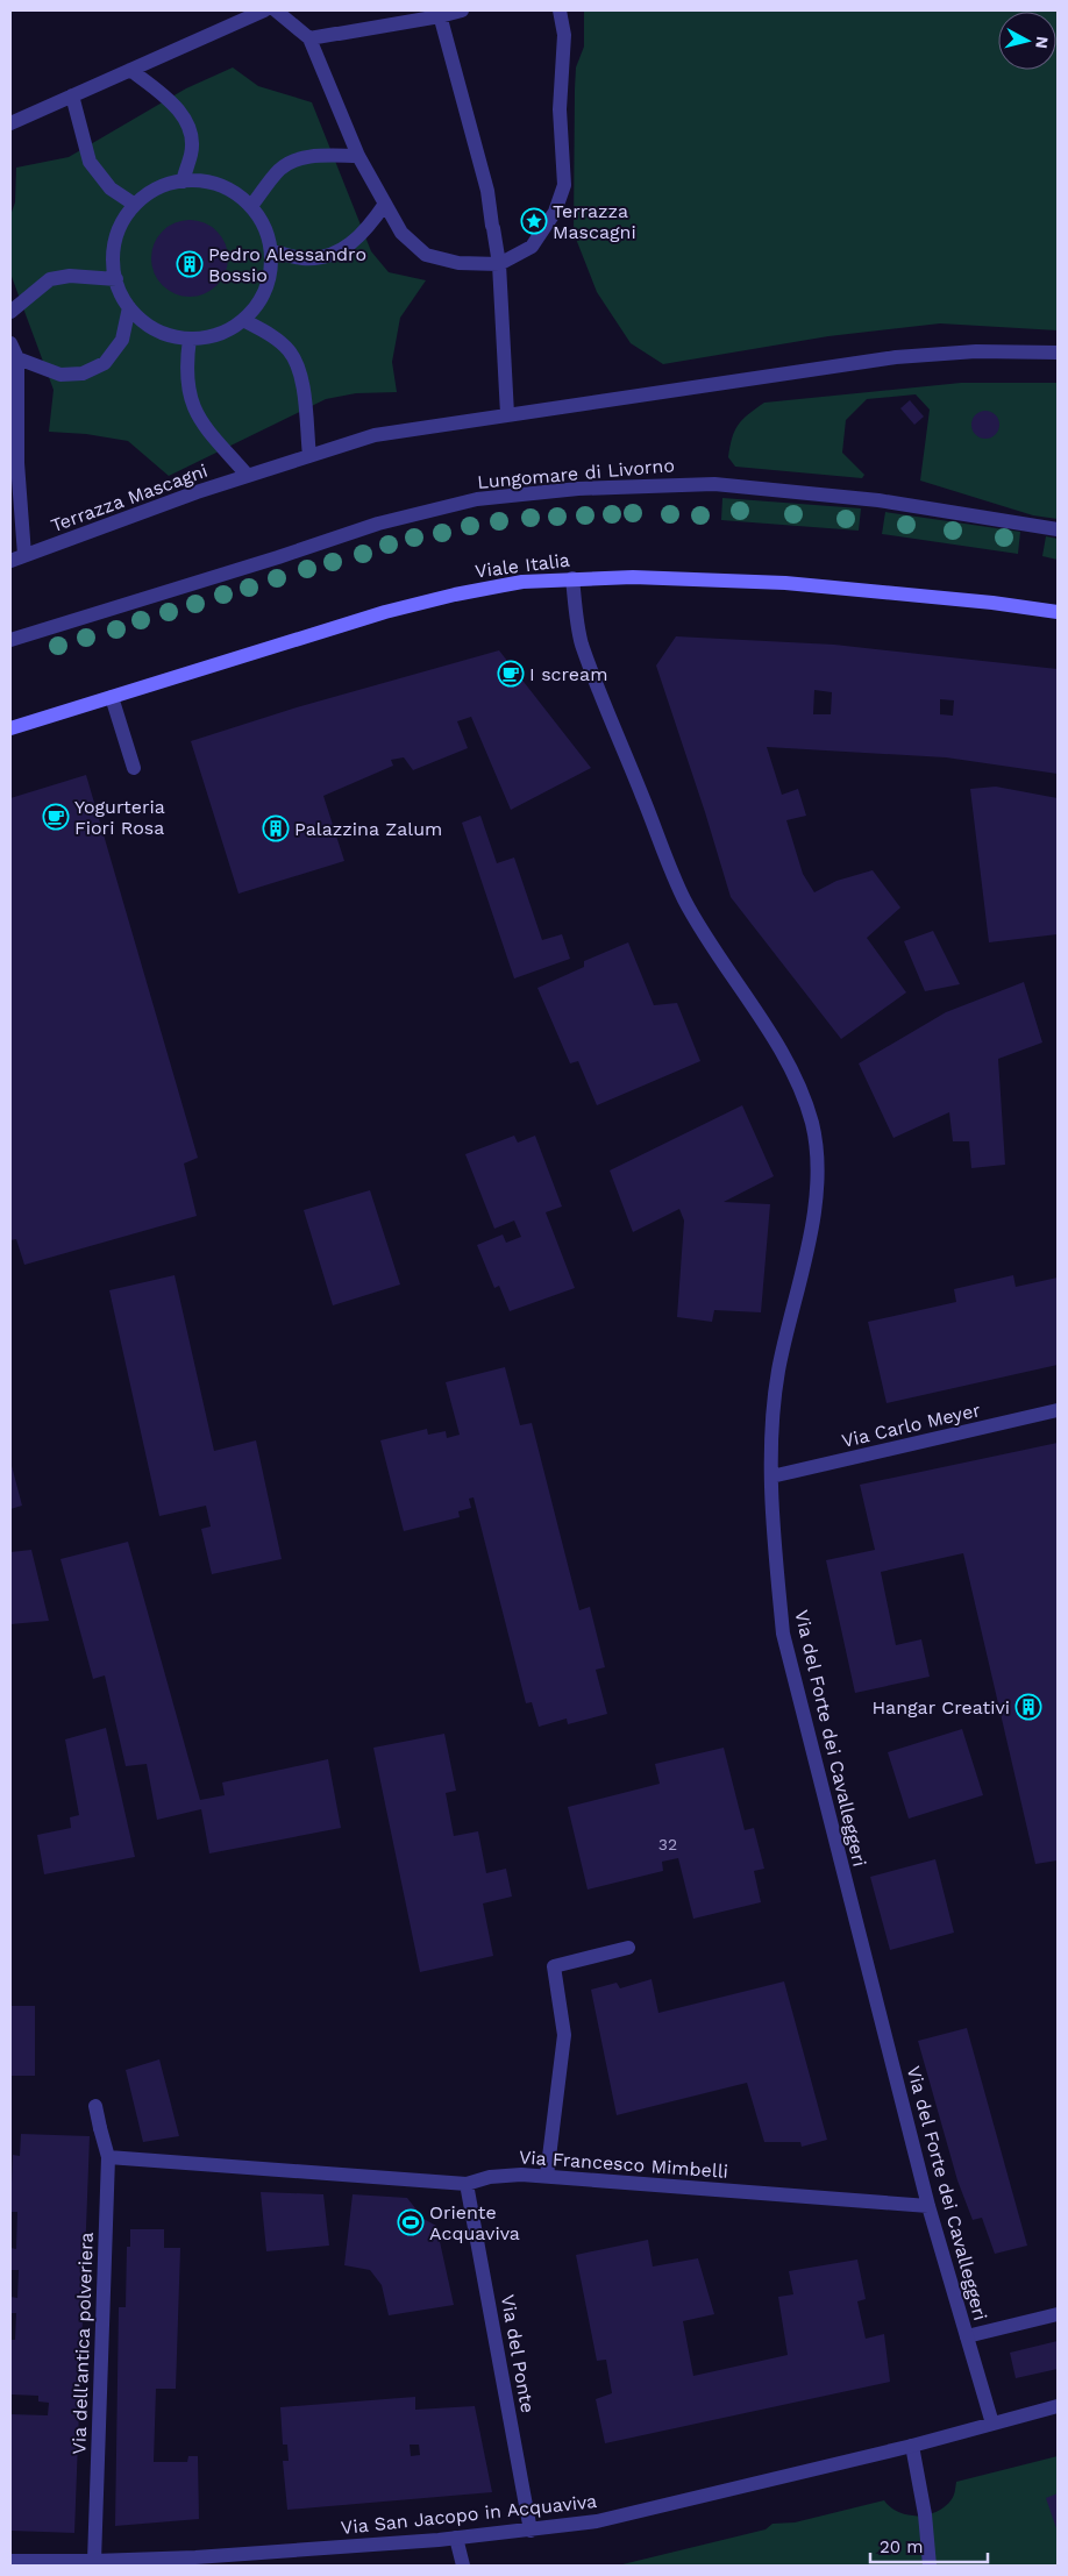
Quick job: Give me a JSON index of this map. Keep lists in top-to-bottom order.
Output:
{
  "streets": {
    "main road": ["Viale Italia"],
    "street": [
      "Lungomare di Livorno",
      "Terrazza Mascagni",
      "Via Carlo Meyer",
      "Via del Forte dei Cavalleggeri",
      "Via Francesco Mimbelli",
      "Via dell'antica polveriera",
      "Via del Ponte",
      "Via San Jacopo in Acquaviva"
    ]
  },
  "crossings": [
    ["Viale Italia", "Via del Forte dei Cavalleggeri"],
    ["Via Carlo Meyer", "Via del Forte dei Cavalleggeri"],
    ["Via del Forte dei Cavalleggeri", "Via Francesco Mimbelli"],
    ["Via del Forte dei Cavalleggeri", "Via San Jacopo in Acquaviva"],
    ["Via Francesco Mimbelli", "Via dell'antica polveriera"],
    ["Via Francesco Mimbelli", "Via del Ponte"],
    ["Via dell'antica polveriera", "Via San Jacopo in Acquaviva"],
    ["Via del Ponte", "Via San Jacopo in Acquaviva"]
  ],
  "places": {
    "place": ["Terrazza Mascagni"],
    "building": ["Pedro Alessandro Bossio", "Palazzina Zalum", "Hangar Creativi"],
    "cafe": ["I scream", "Yogurteria Fiori Rosa"],
    "sports": ["Oriente Acquaviva"]
  },
  "house_numbers": ["32"],
  "scale_bar": "20 m",
  "north": "right"
}
